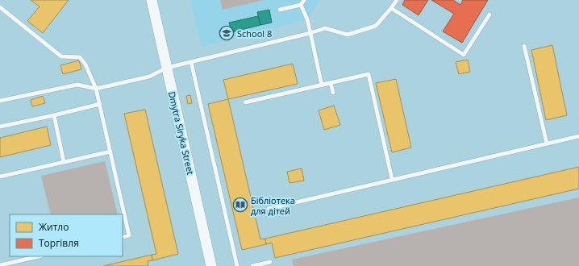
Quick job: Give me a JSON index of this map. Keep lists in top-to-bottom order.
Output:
{
  "streets": {
    "street": ["Dmytra Siryka Street"]
  },
  "places": {
    "school or university": ["School 8"],
    "library": ["Бібліотека для дітей"]
  },
  "legend": ["Житло", "Торгівля"]
}
